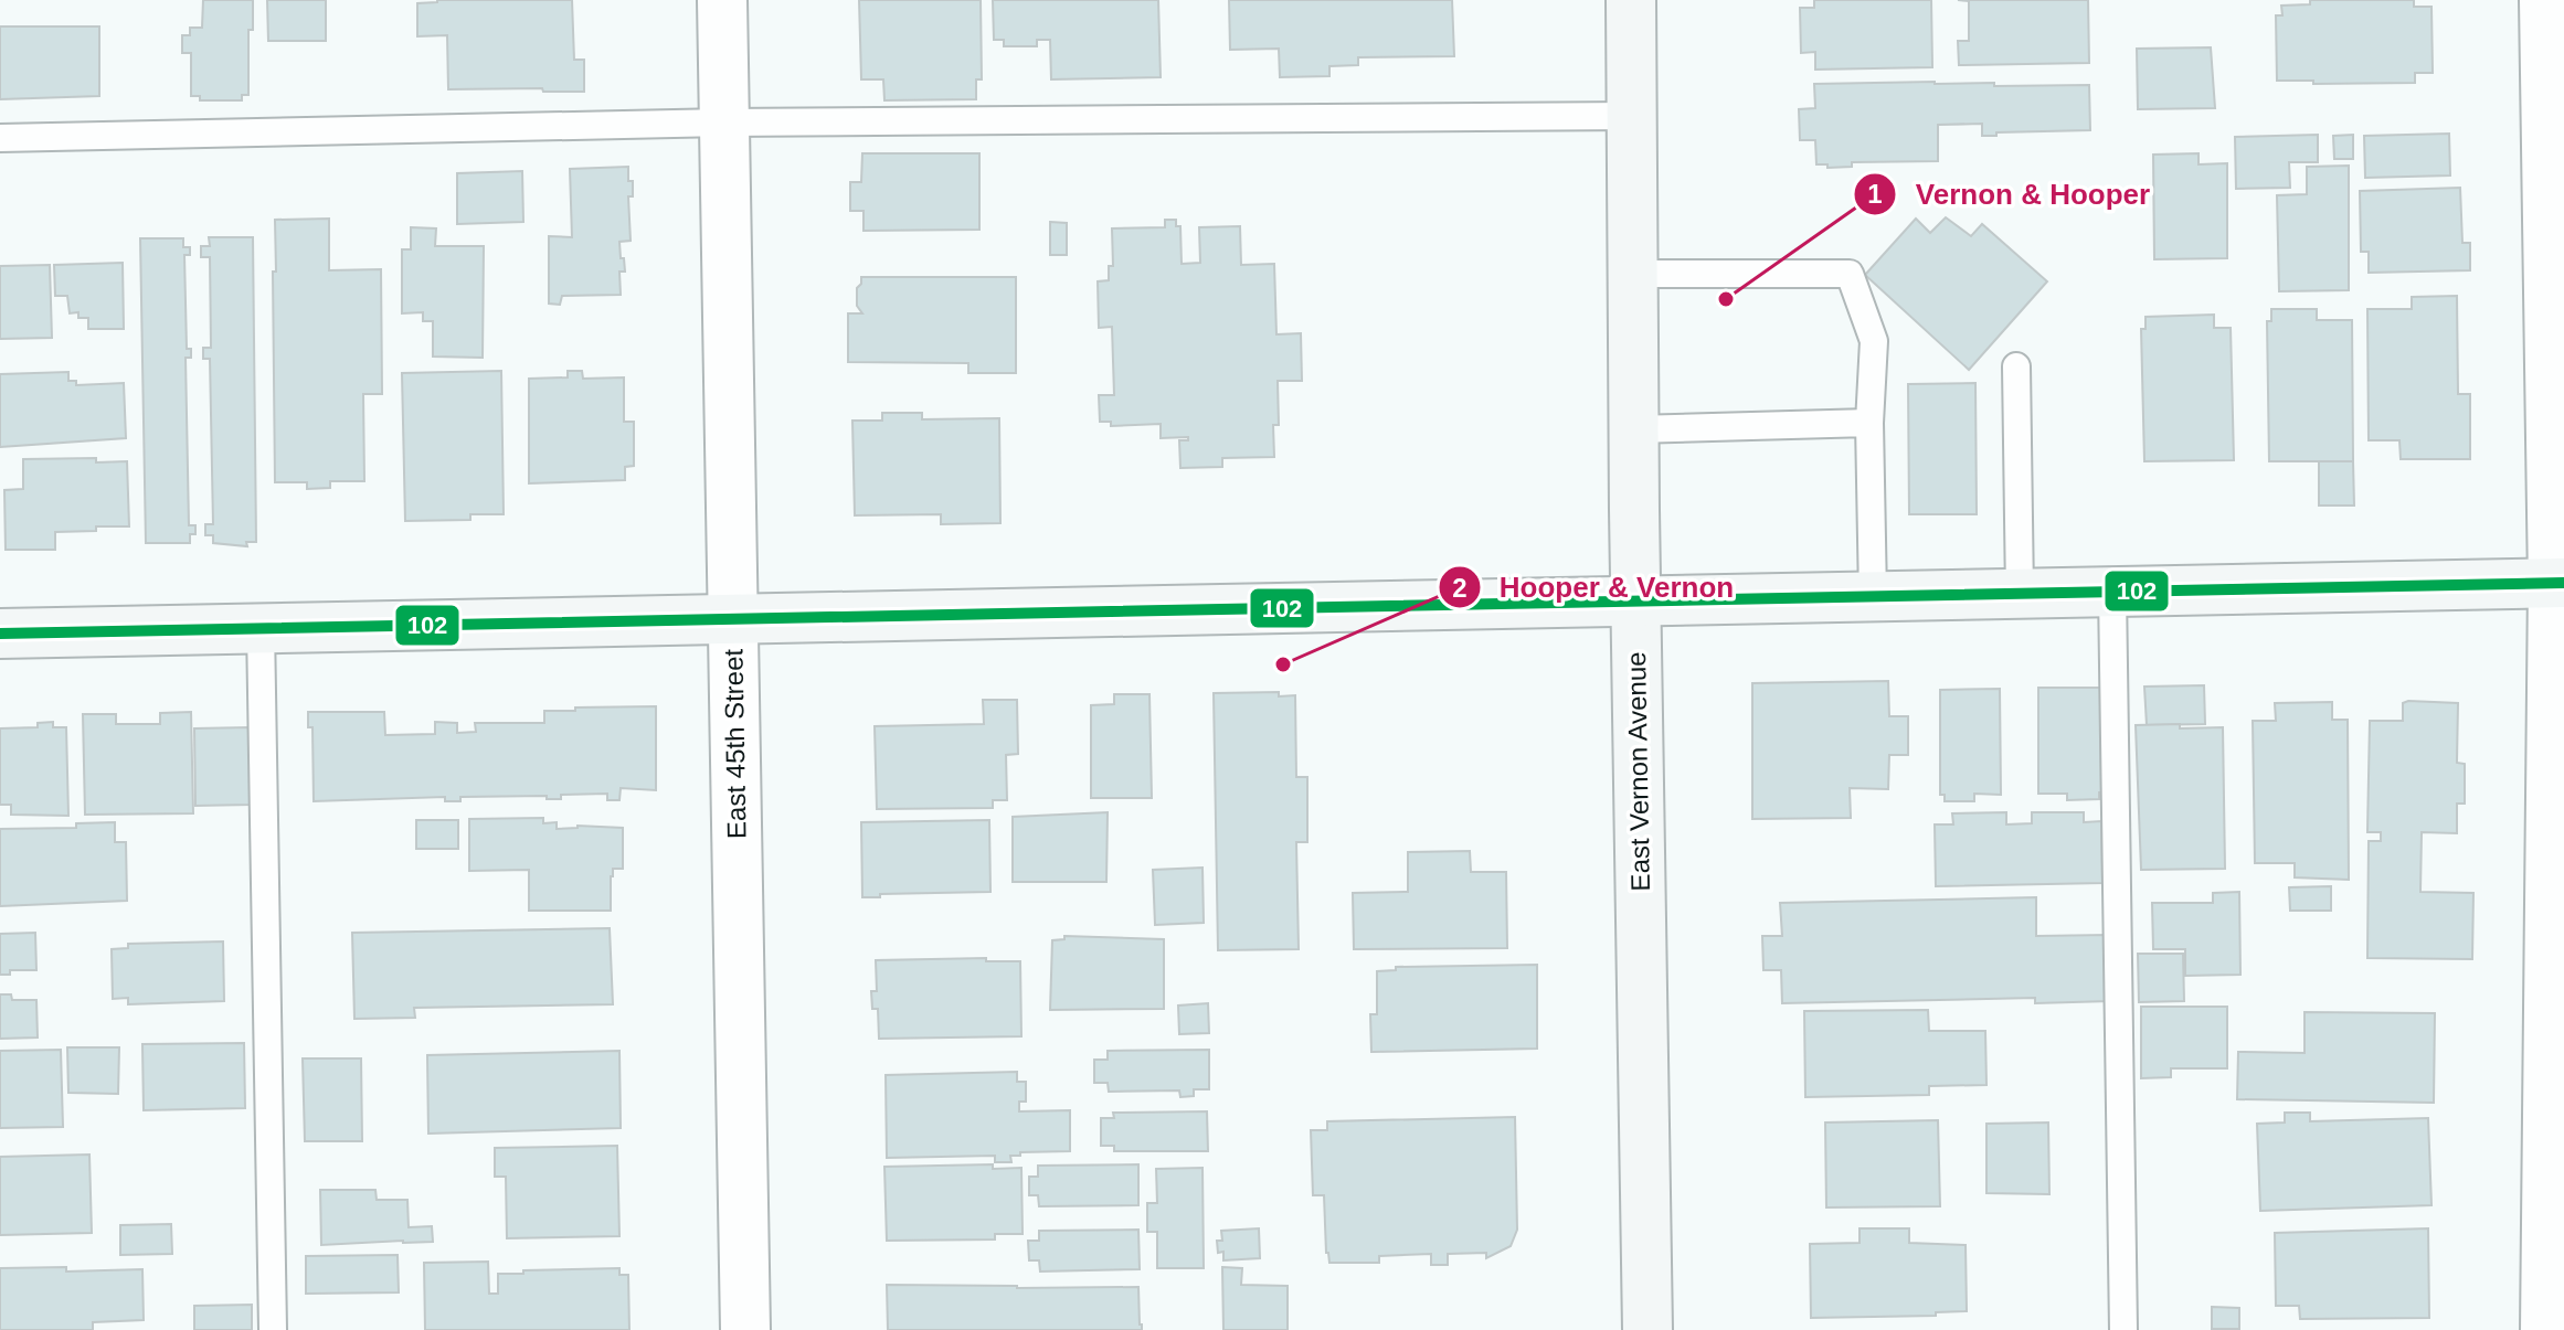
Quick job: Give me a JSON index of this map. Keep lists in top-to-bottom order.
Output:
{
  "streets": {
    "street": ["East 45th Street", "East Vernon Avenue"]
  },
  "places": ["Vernon & Hooper", "Hooper & Vernon"],
  "lines": ["transit line 102"]
}
